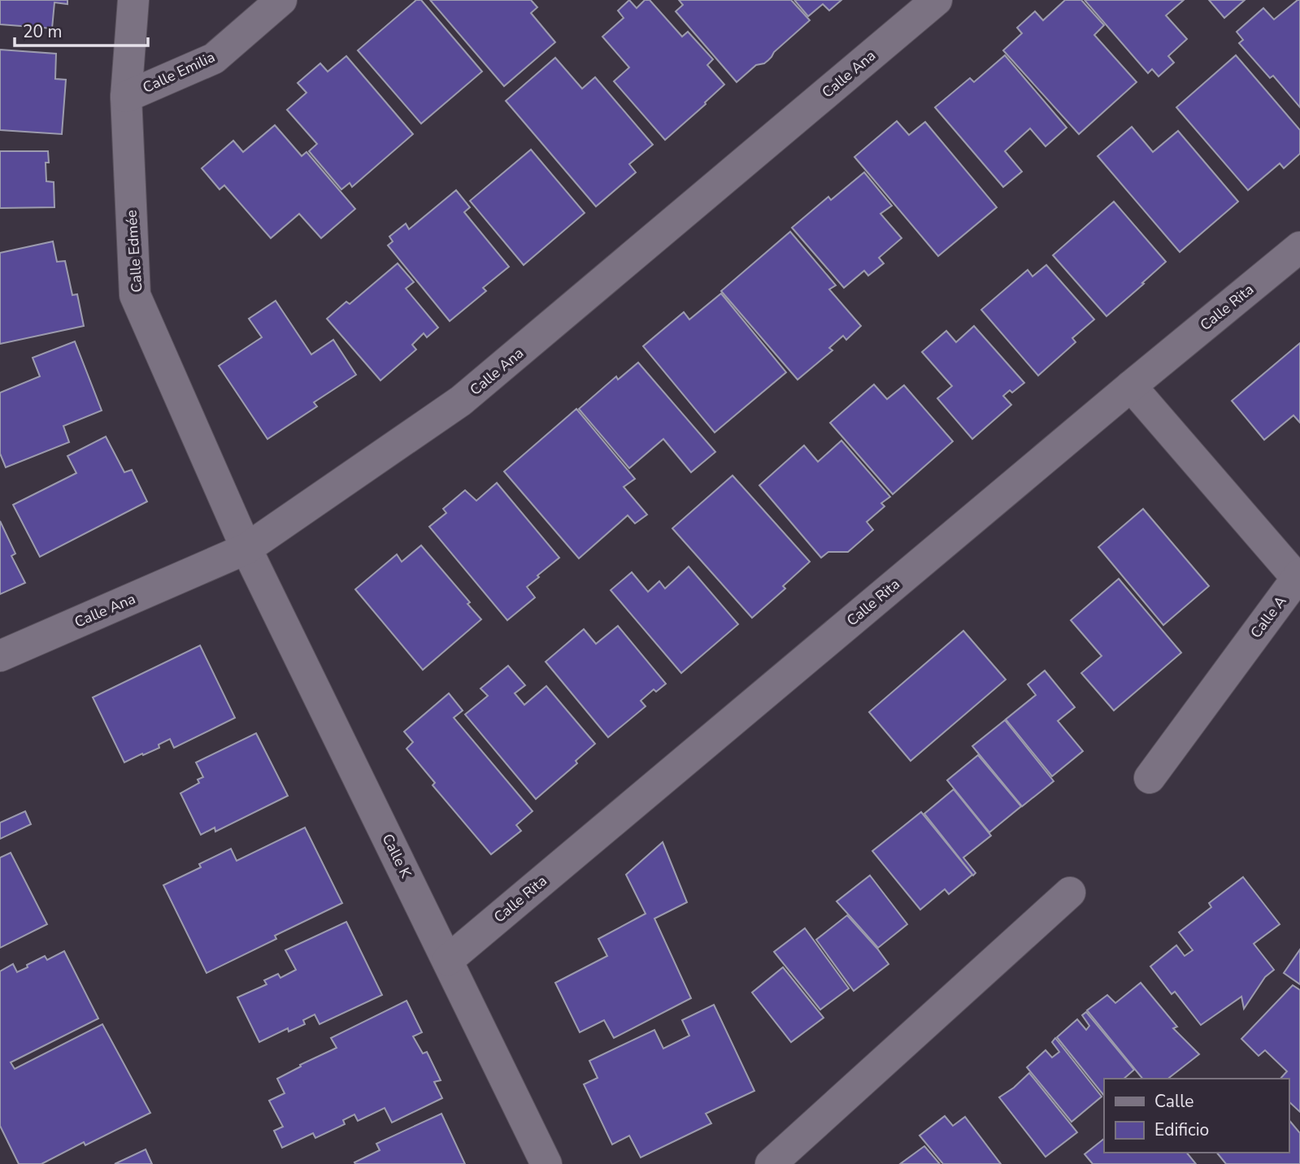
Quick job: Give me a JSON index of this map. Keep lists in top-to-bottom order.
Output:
{
  "streets": {
    "street": [
      "Calle Emilia",
      "Calle Ana",
      "Calle Edmée",
      "Calle Rita",
      "Calle A",
      "Calle K"
    ]
  },
  "crossings": [
    ["Calle Emilia", "Calle Edmée"],
    ["Calle Ana", "Calle Edmée"],
    ["Calle Ana", "Calle K"],
    ["Calle Edmée", "Calle K"],
    ["Calle Rita", "Calle A"],
    ["Calle Rita", "Calle K"]
  ],
  "legend": ["Calle", "Edificio"],
  "scale_bar": "20 m"
}
